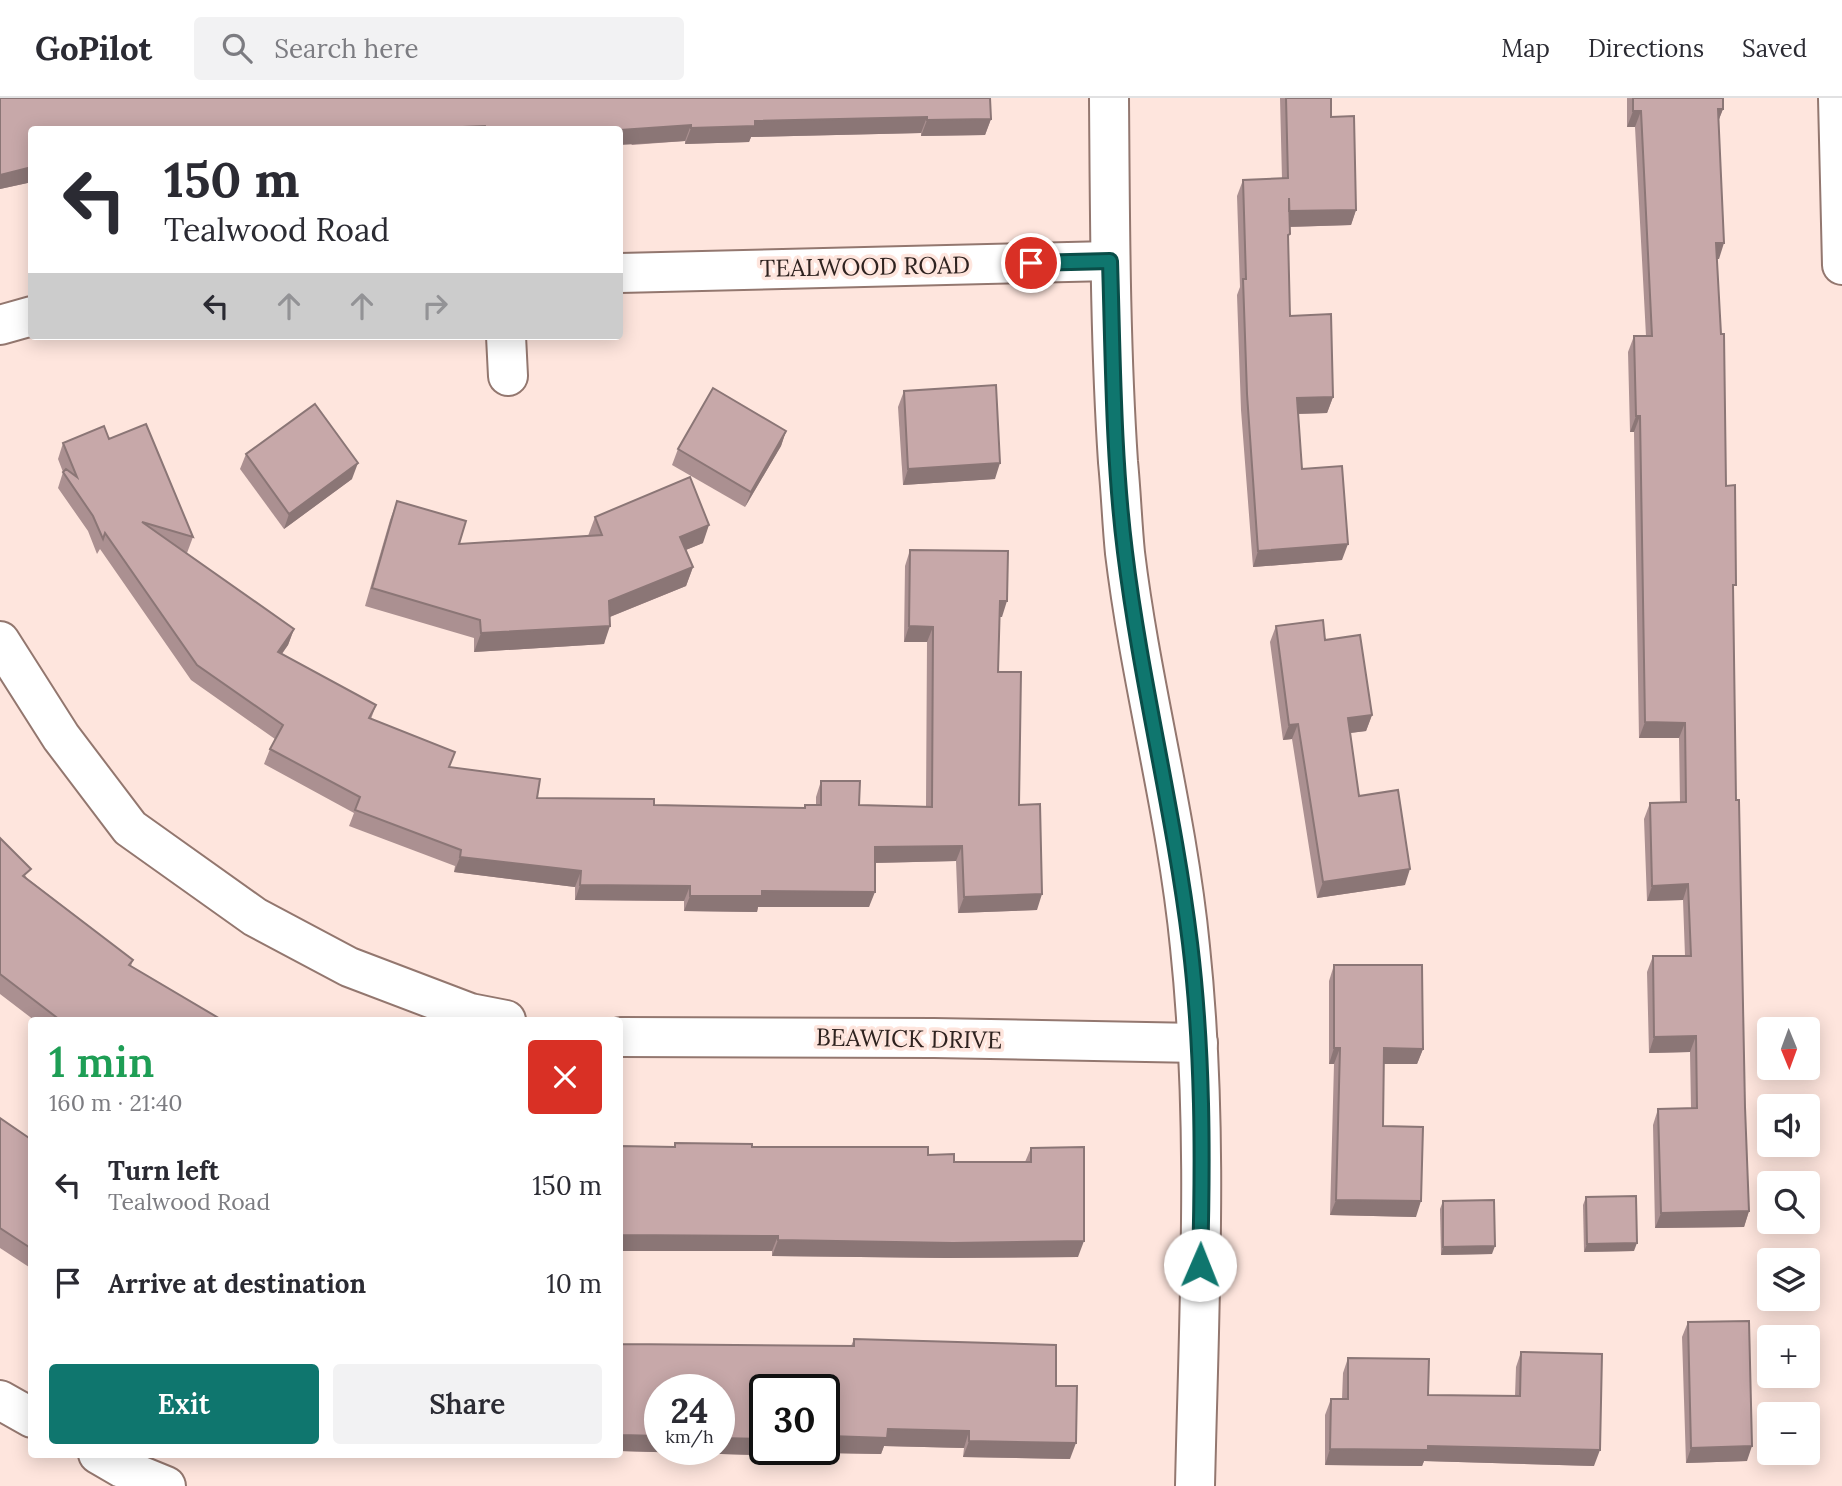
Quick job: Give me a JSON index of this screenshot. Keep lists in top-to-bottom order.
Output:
{
  "streets": {
    "street": ["TEALWOOD ROAD", "BEAWICK DRIVE"]
  },
  "north": "bottom",
  "page": {
    "header": "GoPilot",
    "search": "Search here",
    "nav": ["Map", "Directions", "Saved"],
    "turn": ["150 m", "Tealwood Road"],
    "map_buttons": ["+", "−"],
    "heading": ["1 min", "160 m · 21:40"],
    "list": [
      {
        "name": "Turn left",
        "note": "Tealwood Road",
        "value": "150 m"
      },
      {
        "name": "Arrive at destination",
        "value": "10 m"
      }
    ],
    "buttons": ["Exit", "Share"],
    "speed": "24 km/h",
    "limit": "30"
  }
}
